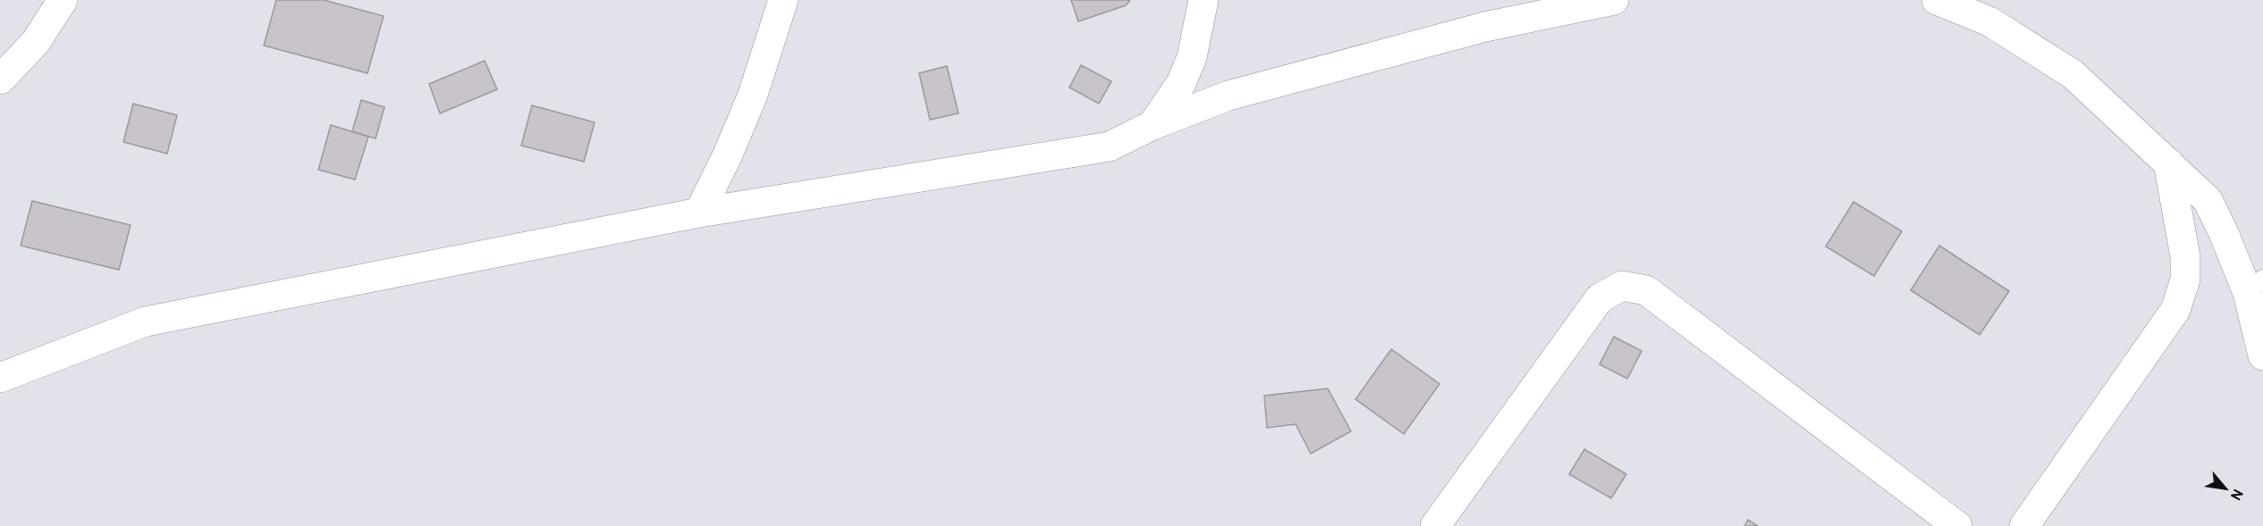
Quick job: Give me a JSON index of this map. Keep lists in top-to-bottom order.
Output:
{
  "north": "bottom right"
}
